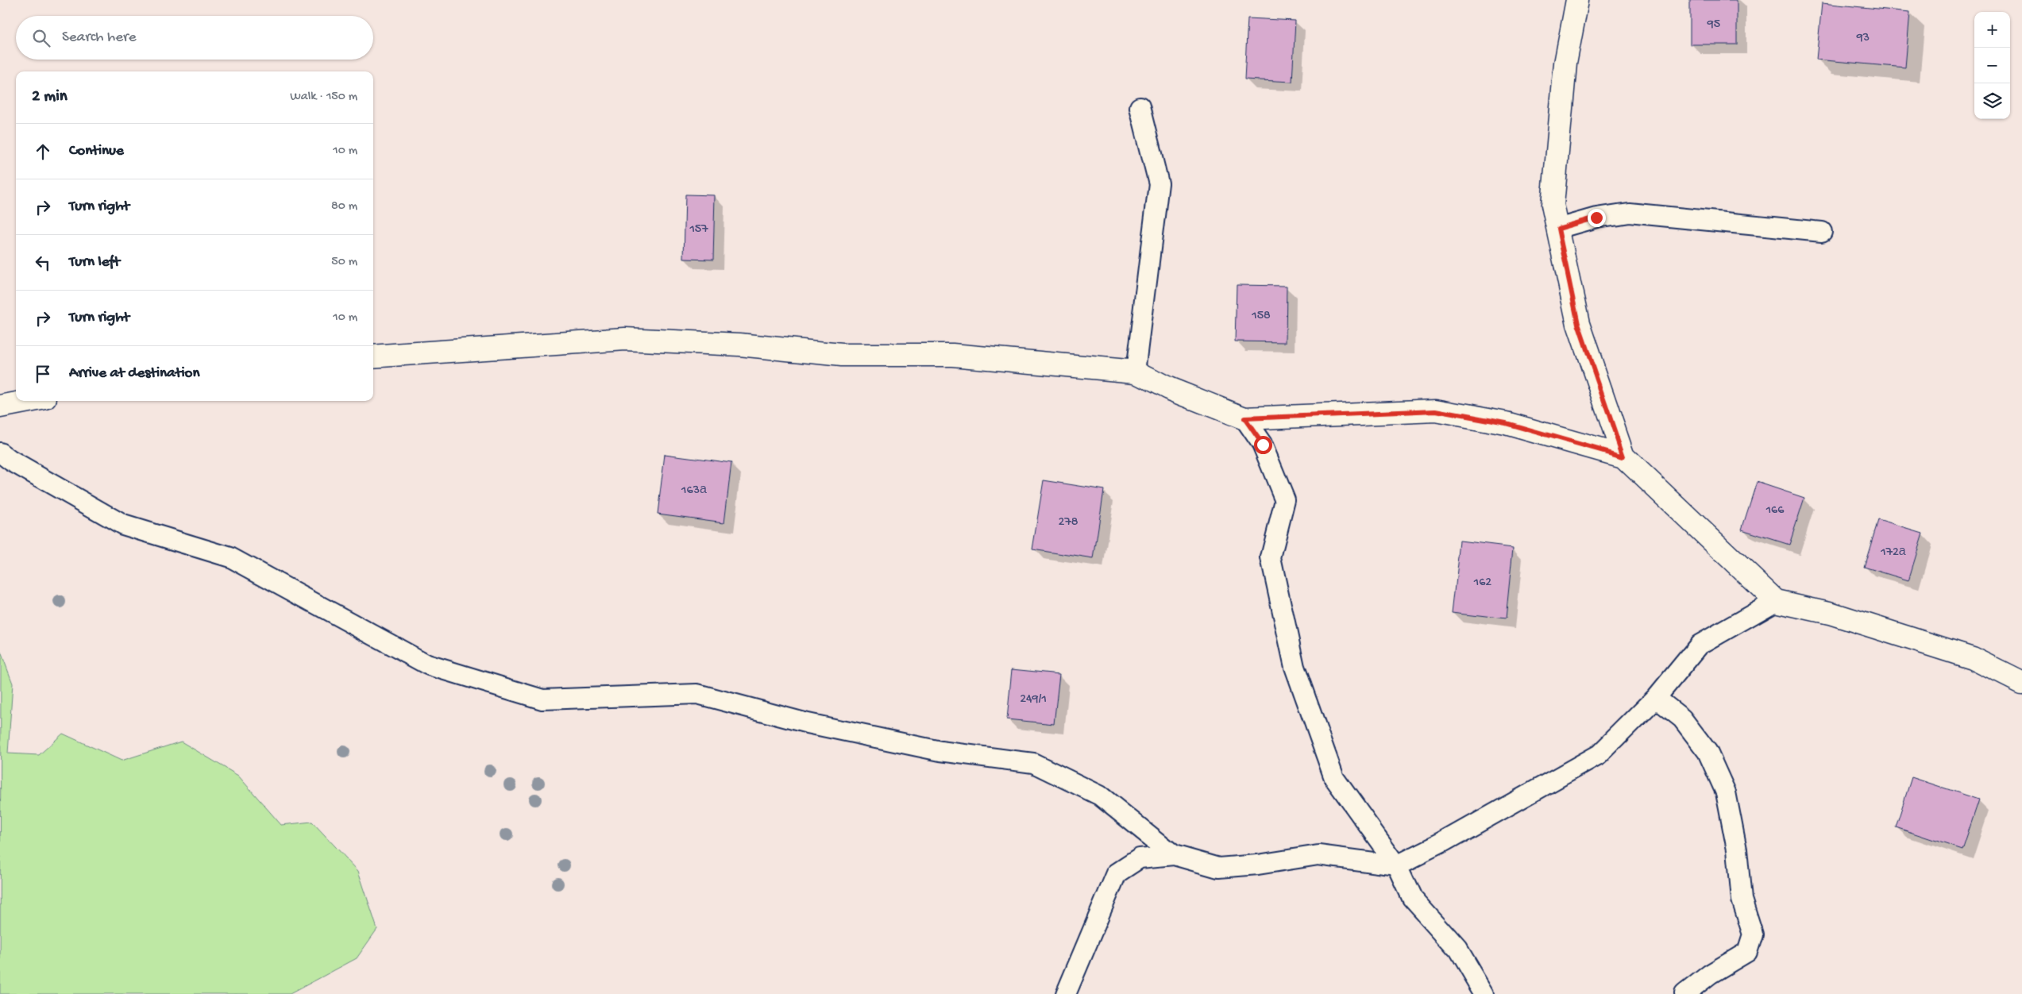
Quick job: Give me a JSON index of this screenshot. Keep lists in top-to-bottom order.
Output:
{
  "house_numbers": [
    "95",
    "93",
    "157",
    "158",
    "163а",
    "166",
    "278",
    "172а",
    "162",
    "249/1"
  ],
  "page": {
    "map_buttons": ["+", "−"],
    "search": "Search here",
    "heading": ["2 min", "Walk · 150 m"],
    "list": [
      ["Continue", "10 m"],
      ["Turn right", "80 m"],
      ["Turn left", "50 m"],
      ["Turn right", "10 m"],
      "Arrive at destination"
    ]
  }
}
